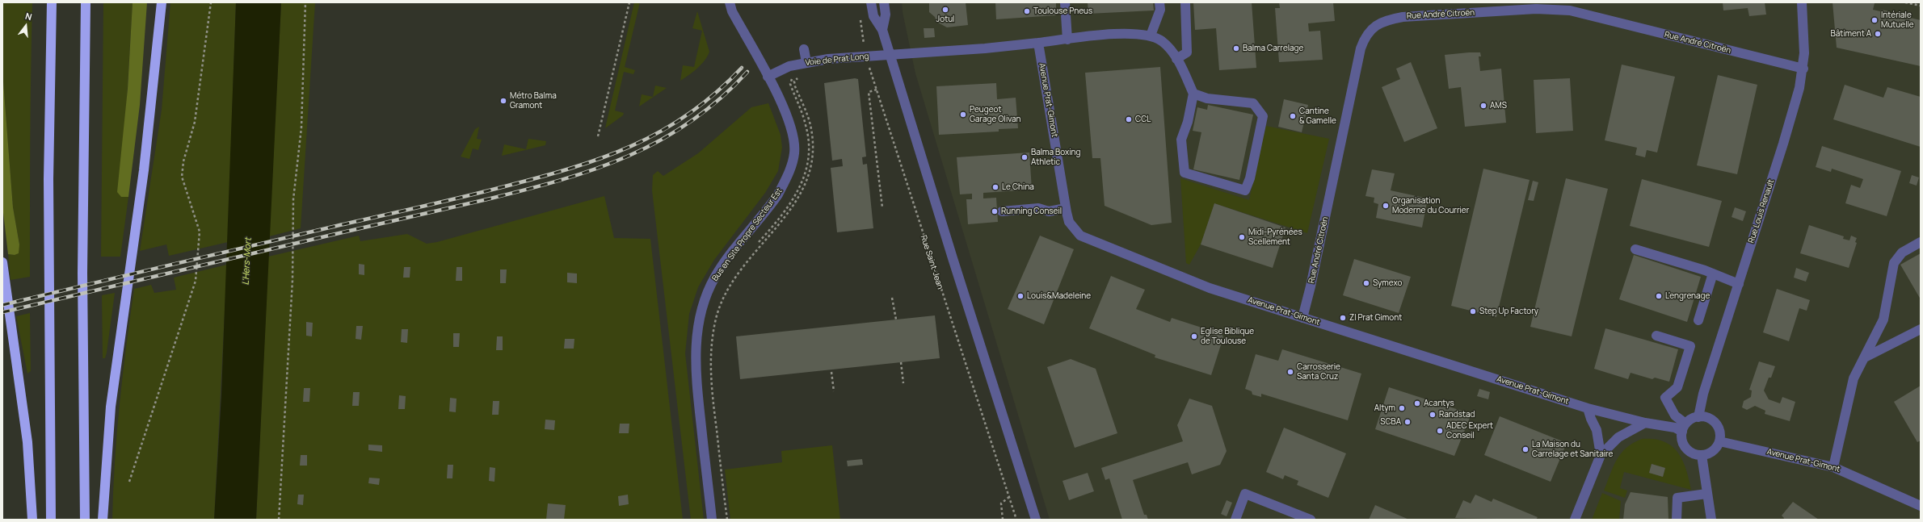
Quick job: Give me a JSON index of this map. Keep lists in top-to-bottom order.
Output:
{
  "streets": {
    "street": [
      "Rue André Citroën",
      "Voie de Prat Long",
      "Avenue Prat-Gimont",
      "Rue Louis Renault",
      "Bus en Site Propre Secteur Est"
    ],
    "path": ["Rue Saint-Jean"]
  },
  "crossings": [
    ["Rue André Citroën", "Avenue Prat-Gimont"],
    ["Rue André Citroën", "Rue Louis Renault"],
    ["Voie de Prat Long", "Bus en Site Propre Secteur Est"],
    ["Voie de Prat Long", "Rue Saint-Jean"],
    ["Avenue Prat-Gimont", "Rue Louis Renault"]
  ],
  "water": ["L'Hers-Mort"],
  "places": [
    "Jotul",
    "Toulouse Pneus",
    "Intériale Mutuelle",
    "Bâtiment A",
    "Balma Carrelage",
    "Métro Balma Gramont",
    "AMS",
    "Peugeot Garage Olivan",
    "Cantine & Gamelle",
    "CCL",
    "Balma Boxing Athletic",
    "Le China",
    "Organisation Moderne du Courrier",
    "Running Conseil",
    "Midi-Pyrénées Scellement",
    "Symexo",
    "Louis&Madeleine",
    "L'engrenage",
    "Step Up Factory",
    "ZI Prat Gimont",
    "Eglise Biblique de Toulouse",
    "Carrosserie Santa Cruz",
    "Acantys",
    "Altym",
    "Randstad",
    "SCBA",
    "ADEC Expert Conseil",
    "La Maison du Carrelage et Sanitaire"
  ],
  "north": "top"
}
